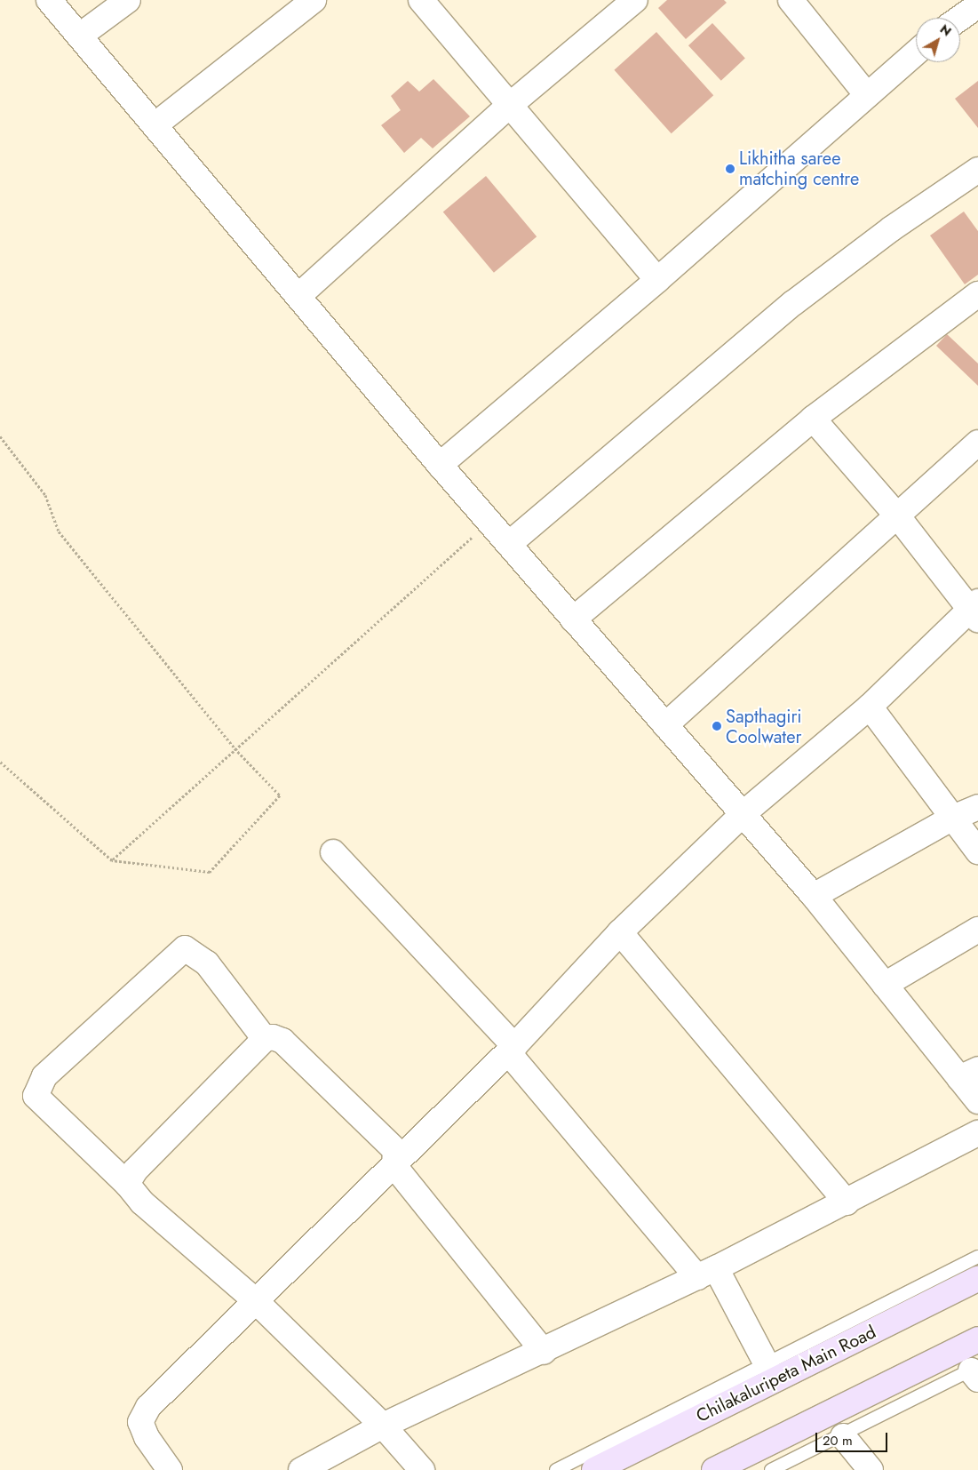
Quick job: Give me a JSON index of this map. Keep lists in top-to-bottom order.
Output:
{
  "streets": {
    "main road": ["Chilakaluripeta Main Road"]
  },
  "places": ["Likhitha saree matching centre", "Sapthagiri Coolwater"],
  "scale_bar": "20 m",
  "north": "top right"
}
